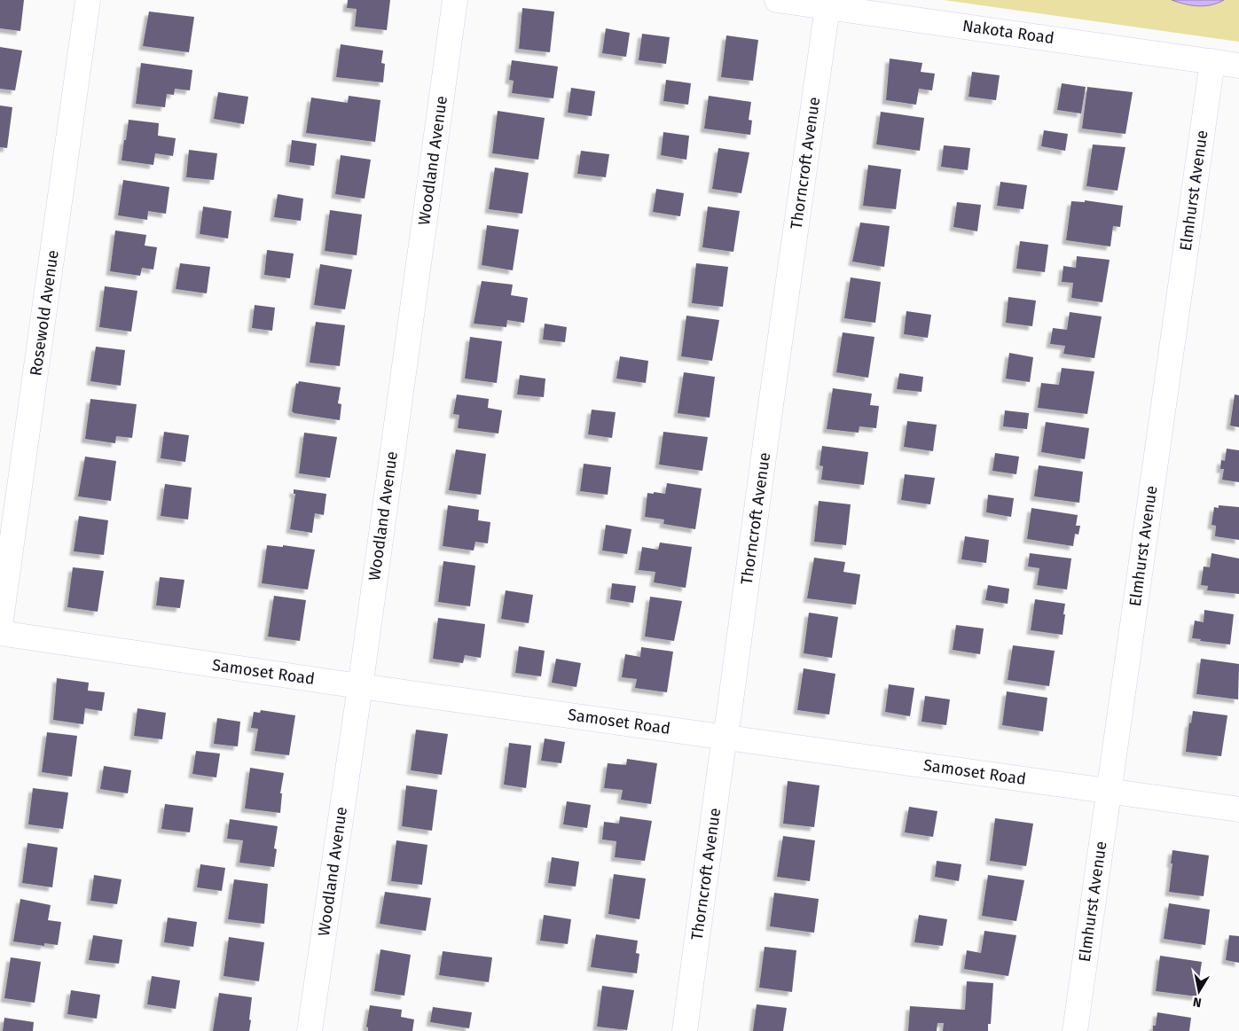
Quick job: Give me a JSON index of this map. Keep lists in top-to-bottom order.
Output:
{
  "streets": {
    "street": [
      "Nakota Road",
      "Woodland Avenue",
      "Thorncroft Avenue",
      "Elmhurst Avenue",
      "Rosewold Avenue",
      "Samoset Road"
    ]
  },
  "crossings": [
    ["Nakota Road", "Thorncroft Avenue"],
    ["Nakota Road", "Elmhurst Avenue"],
    ["Woodland Avenue", "Samoset Road"],
    ["Thorncroft Avenue", "Samoset Road"],
    ["Elmhurst Avenue", "Samoset Road"]
  ],
  "north": "bottom"
}
